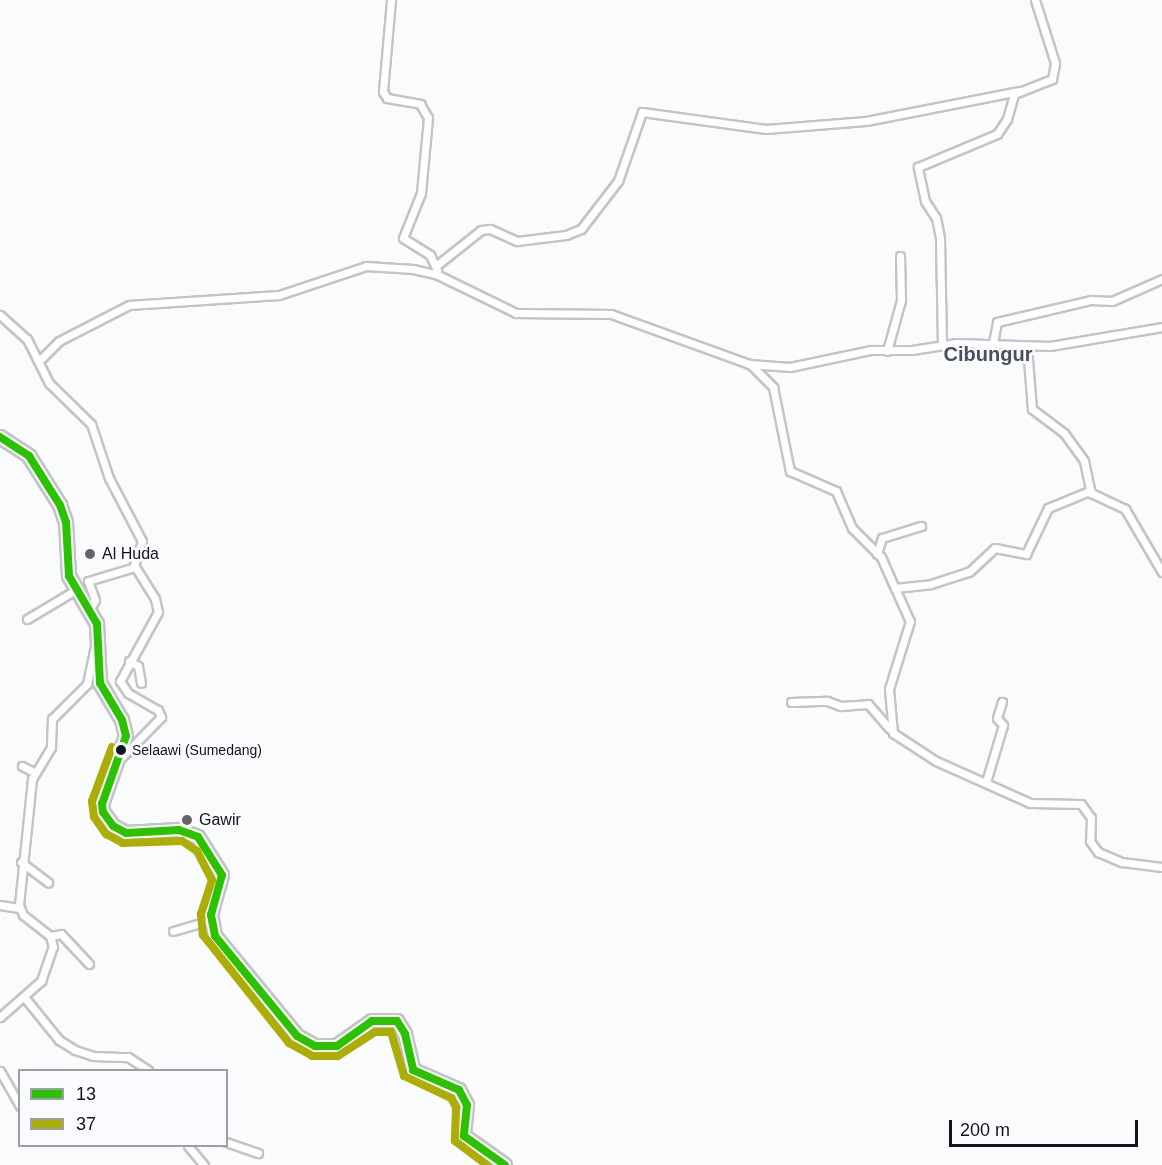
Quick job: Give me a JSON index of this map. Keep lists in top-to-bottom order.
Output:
{
  "districts": ["Cibungur"],
  "places": ["Al Huda", "Selaawi (Sumedang)", "Gawir"],
  "lines": ["transit line 13", "transit line 37"],
  "legend": ["13", "37"],
  "scale_bar": "200 m"
}
